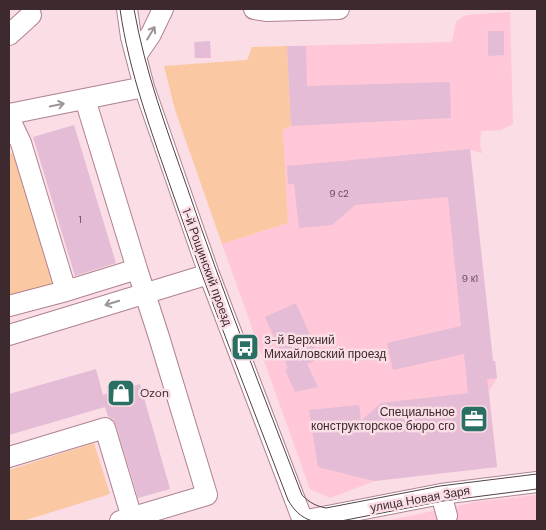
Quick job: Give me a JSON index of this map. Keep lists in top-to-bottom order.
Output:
{
  "streets": {
    "street": ["1-й Рощинский проезд", "улица Новая Заря"]
  },
  "crossings": [
    ["1-й Рощинский проезд", "улица Новая Заря"]
  ],
  "places": {
    "bus stop": ["3-й Верхний Михайловский проезд"],
    "shop": ["Ozon"],
    "office": ["Специальное конструкторское бюро сго"]
  },
  "house_numbers": ["9 с2", "1", "9 к1"]
}
